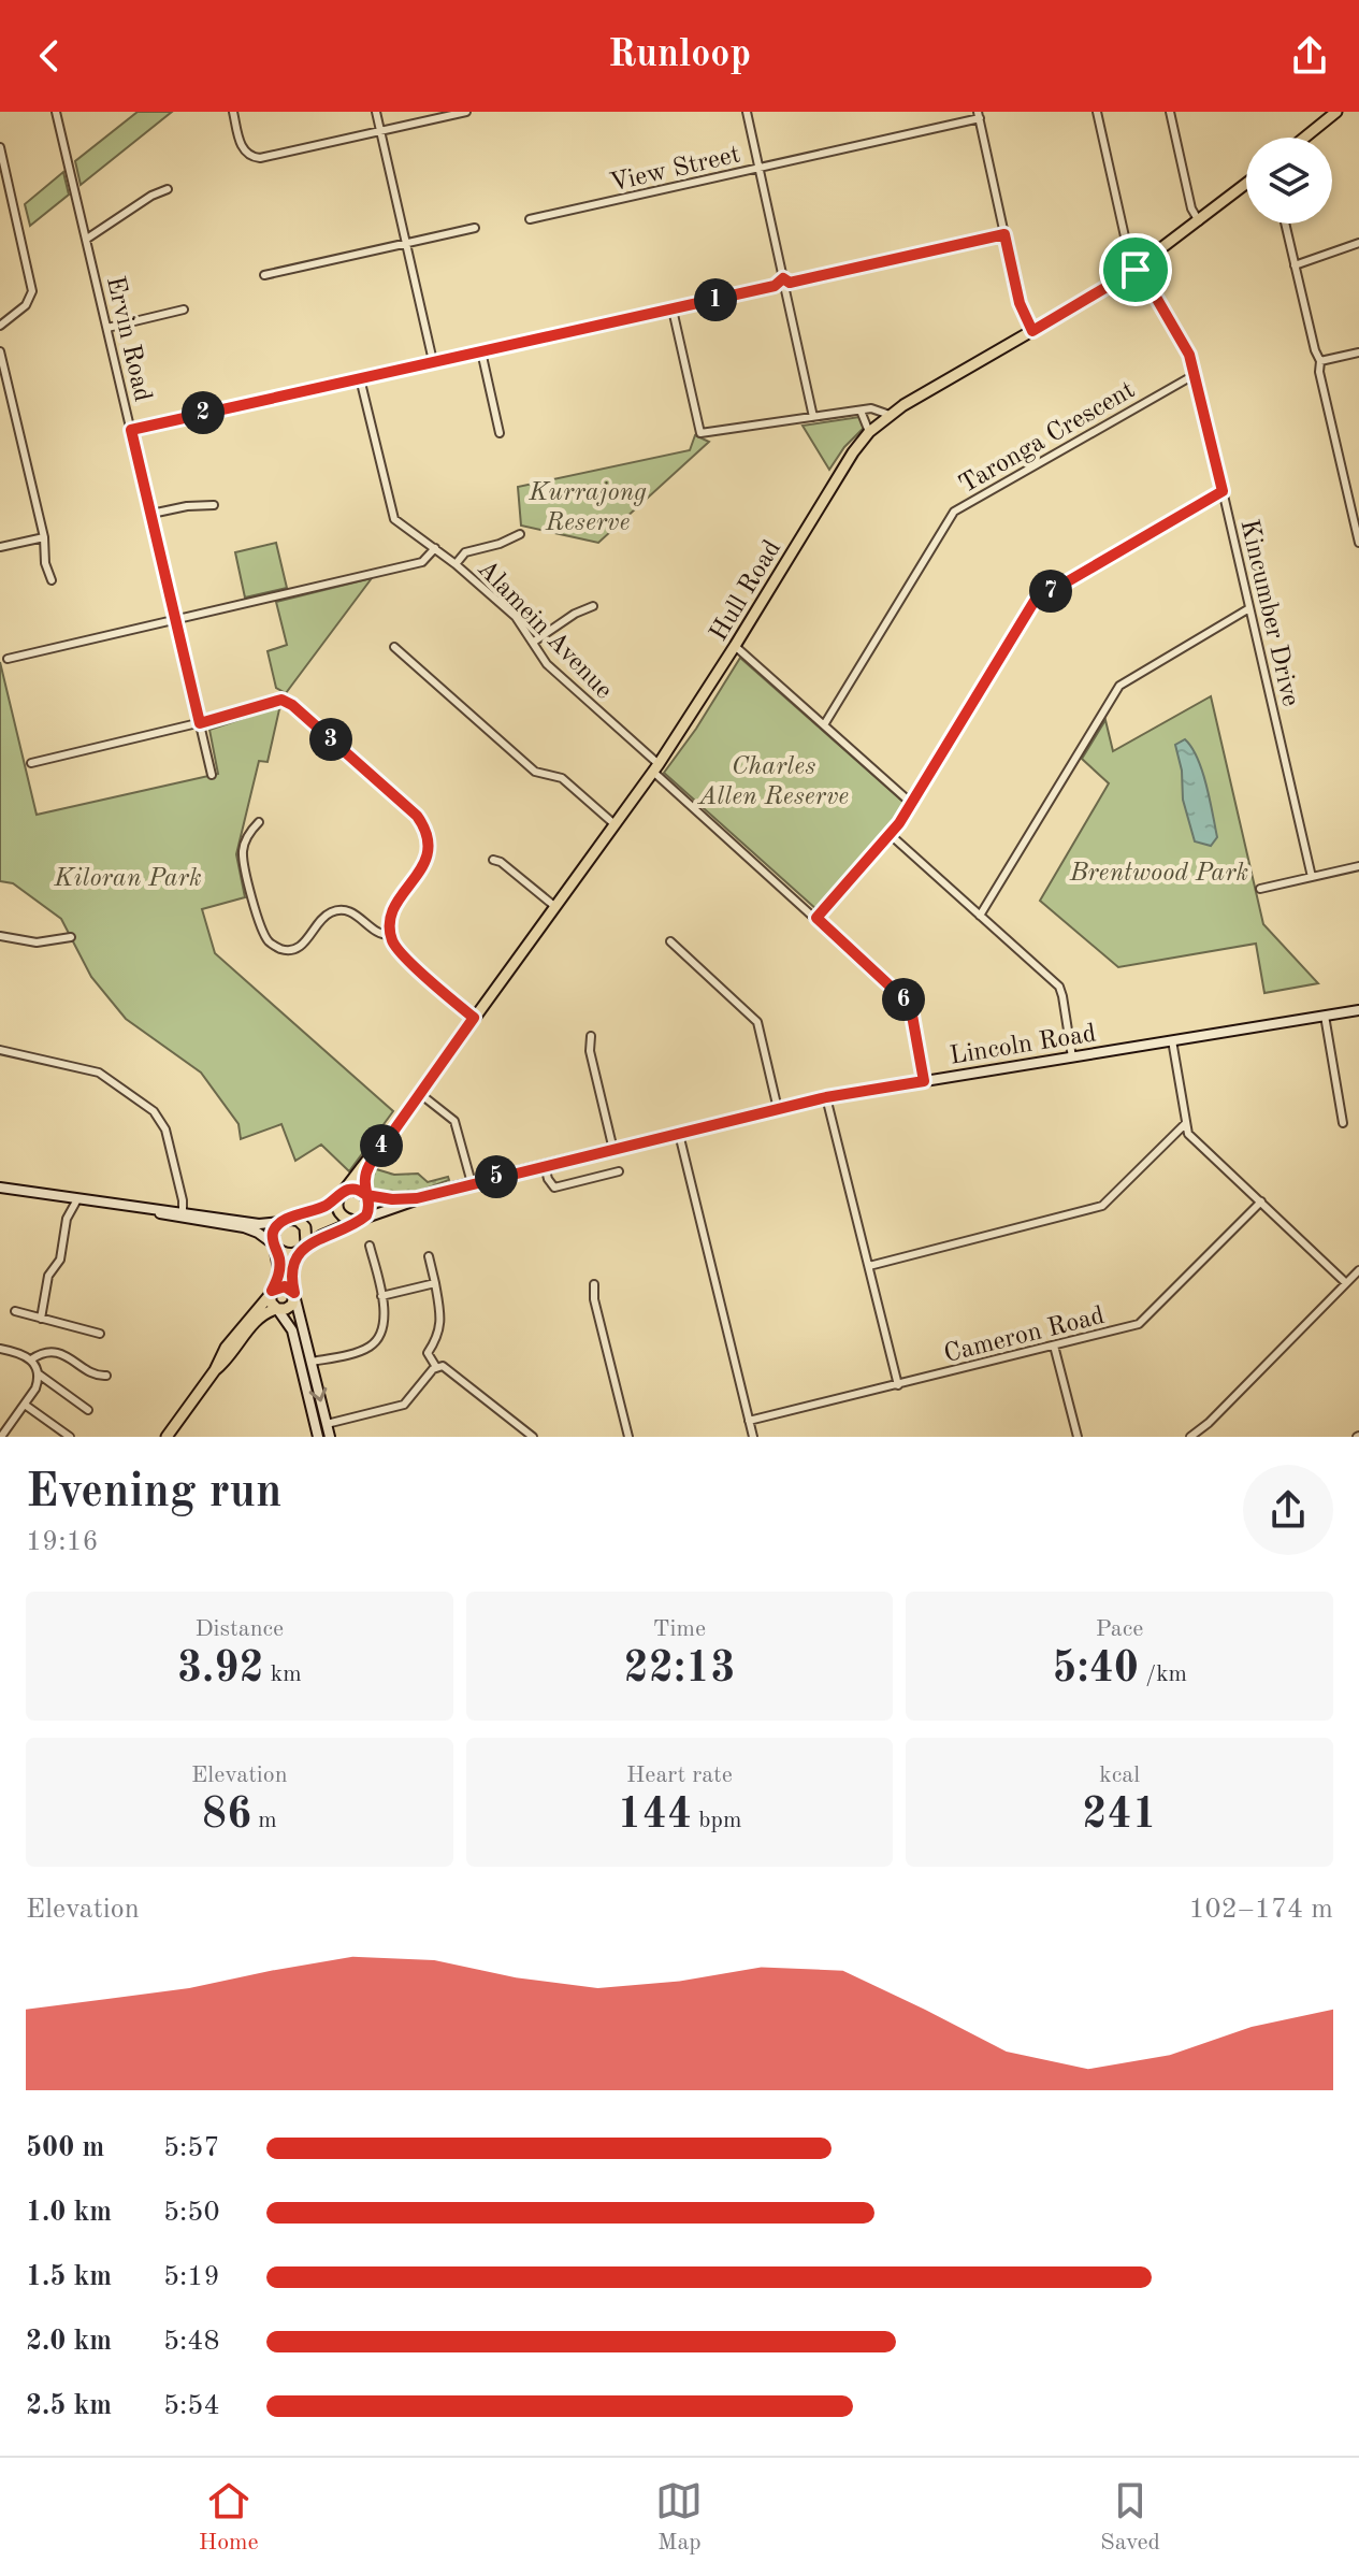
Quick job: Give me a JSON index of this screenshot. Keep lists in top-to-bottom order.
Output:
{
  "streets": {
    "main road": ["Hull Road", "Lincoln Road"],
    "street": [
      "View Street",
      "Ervin Road",
      "Taronga Crescent",
      "Kincumber Drive",
      "Alamein Avenue",
      "Cameron Road"
    ]
  },
  "crossings": [
    ["Taronga Crescent", "Kincumber Drive"],
    ["Hull Road", "Kincumber Drive"],
    ["Hull Road", "Alamein Avenue"],
    ["Hull Road", "Lincoln Road"],
    ["Alamein Avenue", "Lincoln Road"]
  ],
  "parks": [
    "Kurrajong Reserve",
    "Charles Allen Reserve",
    "Brentwood Park",
    "Kiloran Park"
  ],
  "page": {
    "header": "Runloop",
    "pins": [
      "1",
      "2",
      "7",
      "3",
      "6",
      "4",
      "5"
    ],
    "heading": ["Evening run", "19:16"],
    "stats": [
      ["Distance", "3.92 km"],
      ["Time", "22:13"],
      ["Pace", "5:40 /km"],
      ["Elevation", "86 m"],
      ["Heart rate", "144 bpm"],
      ["kcal", "241"]
    ],
    "chart": ["Elevation", "102–174 m"],
    "list": [
      {
        "name": "500 m",
        "note": "5:57"
      },
      {
        "name": "1.0 km",
        "note": "5:50"
      },
      {
        "name": "1.5 km",
        "note": "5:19"
      },
      {
        "name": "2.0 km",
        "note": "5:48"
      },
      {
        "name": "2.5 km",
        "note": "5:54"
      }
    ],
    "tabs": ["Home", "Map", "Saved"]
  }
}
